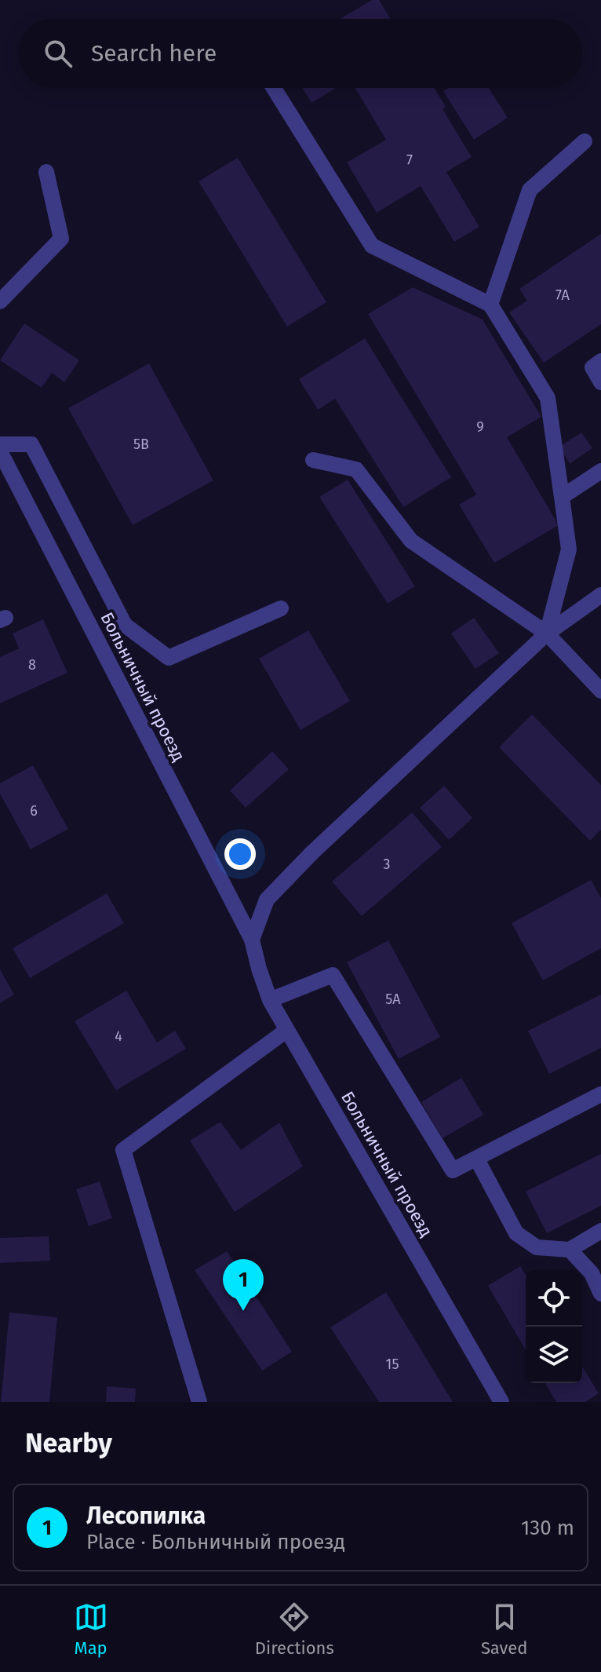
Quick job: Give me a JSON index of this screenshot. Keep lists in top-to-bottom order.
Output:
{
  "streets": {
    "street": ["Больничный проезд"]
  },
  "house_numbers": [
    "7",
    "7А",
    "9",
    "5В",
    "8",
    "6",
    "3",
    "5А",
    "4",
    "15"
  ],
  "page": {
    "search": "Search here",
    "pins": "1",
    "heading": "Nearby",
    "list": [
      {
        "mark": "1",
        "name": "Лесопилка",
        "note": "Place · Больничный проезд",
        "value": "130 m"
      }
    ],
    "nav": ["Map", "Directions", "Saved"]
  }
}
